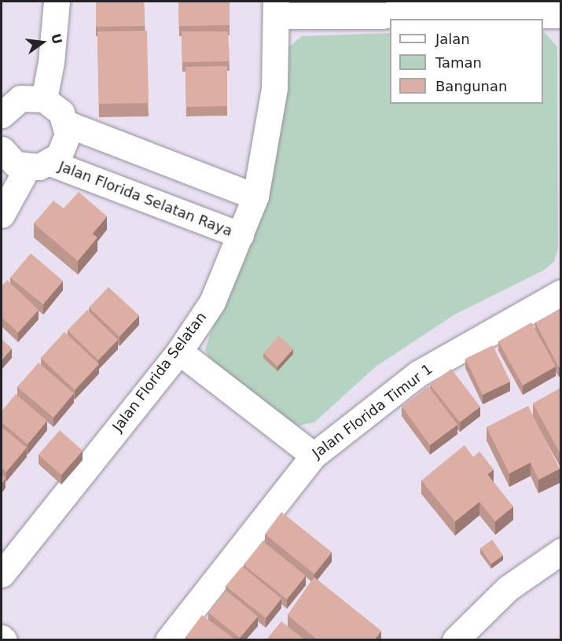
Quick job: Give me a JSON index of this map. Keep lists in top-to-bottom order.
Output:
{
  "streets": {
    "street": ["Jalan Florida Selatan Raya", "Jalan Florida Selatan", "Jalan Florida Timur 1"]
  },
  "crossings": [
    ["Jalan Florida Selatan Raya", "Jalan Florida Selatan"]
  ],
  "legend": ["Jalan", "Taman", "Bangunan"],
  "north": "right"
}
